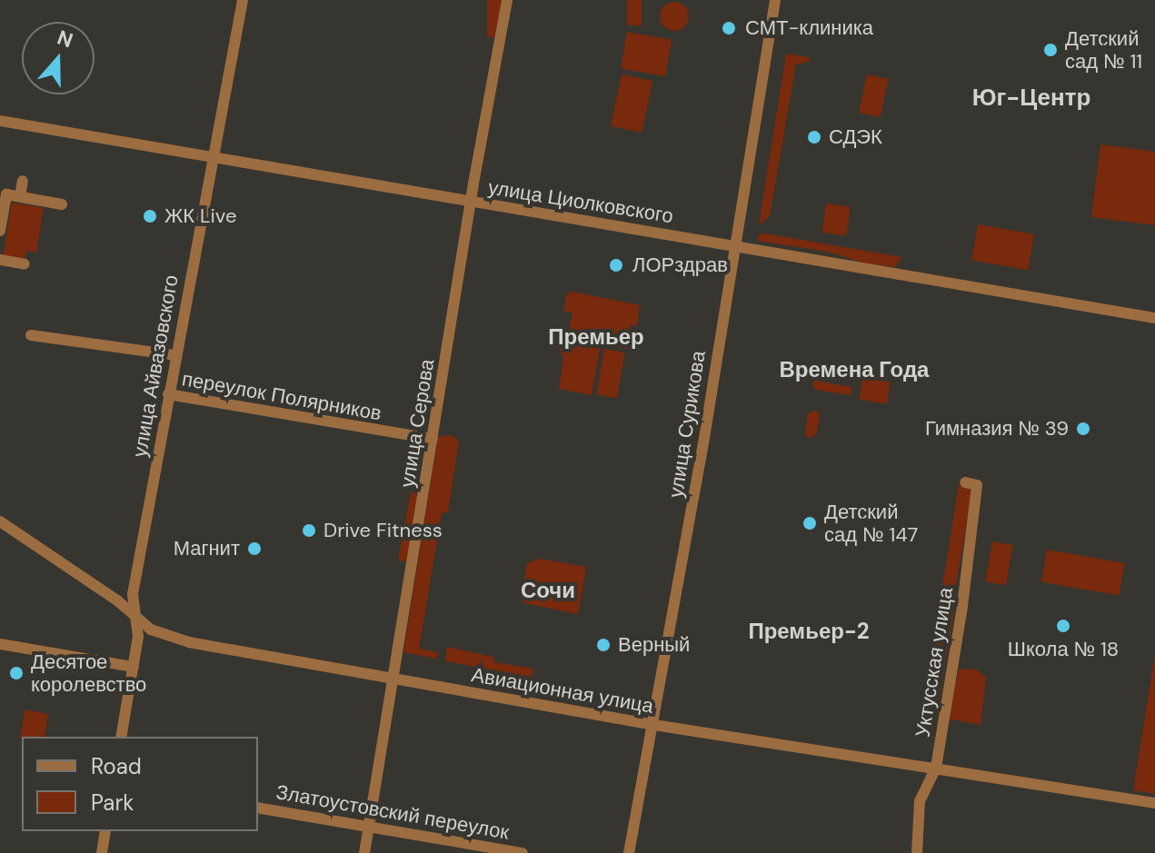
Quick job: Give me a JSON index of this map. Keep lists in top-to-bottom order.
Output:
{
  "streets": {
    "street": [
      "улица Циолковского",
      "улица Айвазовского",
      "переулок Полярников",
      "улица Серова",
      "улица Сурикова",
      "Уктусская улица",
      "Авиационная улица",
      "Златоустовский переулок"
    ]
  },
  "crossings": [
    ["улица Циолковского", "улица Айвазовского"],
    ["улица Циолковского", "улица Серова"],
    ["улица Циолковского", "улица Сурикова"],
    ["улица Айвазовского", "переулок Полярников"],
    ["улица Айвазовского", "Авиационная улица"],
    ["переулок Полярников", "улица Серова"],
    ["улица Серова", "Авиационная улица"],
    ["улица Серова", "Златоустовский переулок"],
    ["улица Сурикова", "Авиационная улица"],
    ["Уктусская улица", "Авиационная улица"]
  ],
  "districts": [
    "Юг-Центр",
    "Премьер",
    "Времена Года",
    "Сочи",
    "Премьер-2"
  ],
  "places": [
    "СМТ-клиника",
    "Детский сад № 11",
    "СДЭК",
    "ЖК Live",
    "ЛОРздрав",
    "Гимназия № 39",
    "Детский сад № 147",
    "Drive Fitness",
    "Магнит",
    "Школа № 18",
    "Верный",
    "Десятое королевство"
  ],
  "legend": ["Road", "Park"],
  "north": "top"
}
